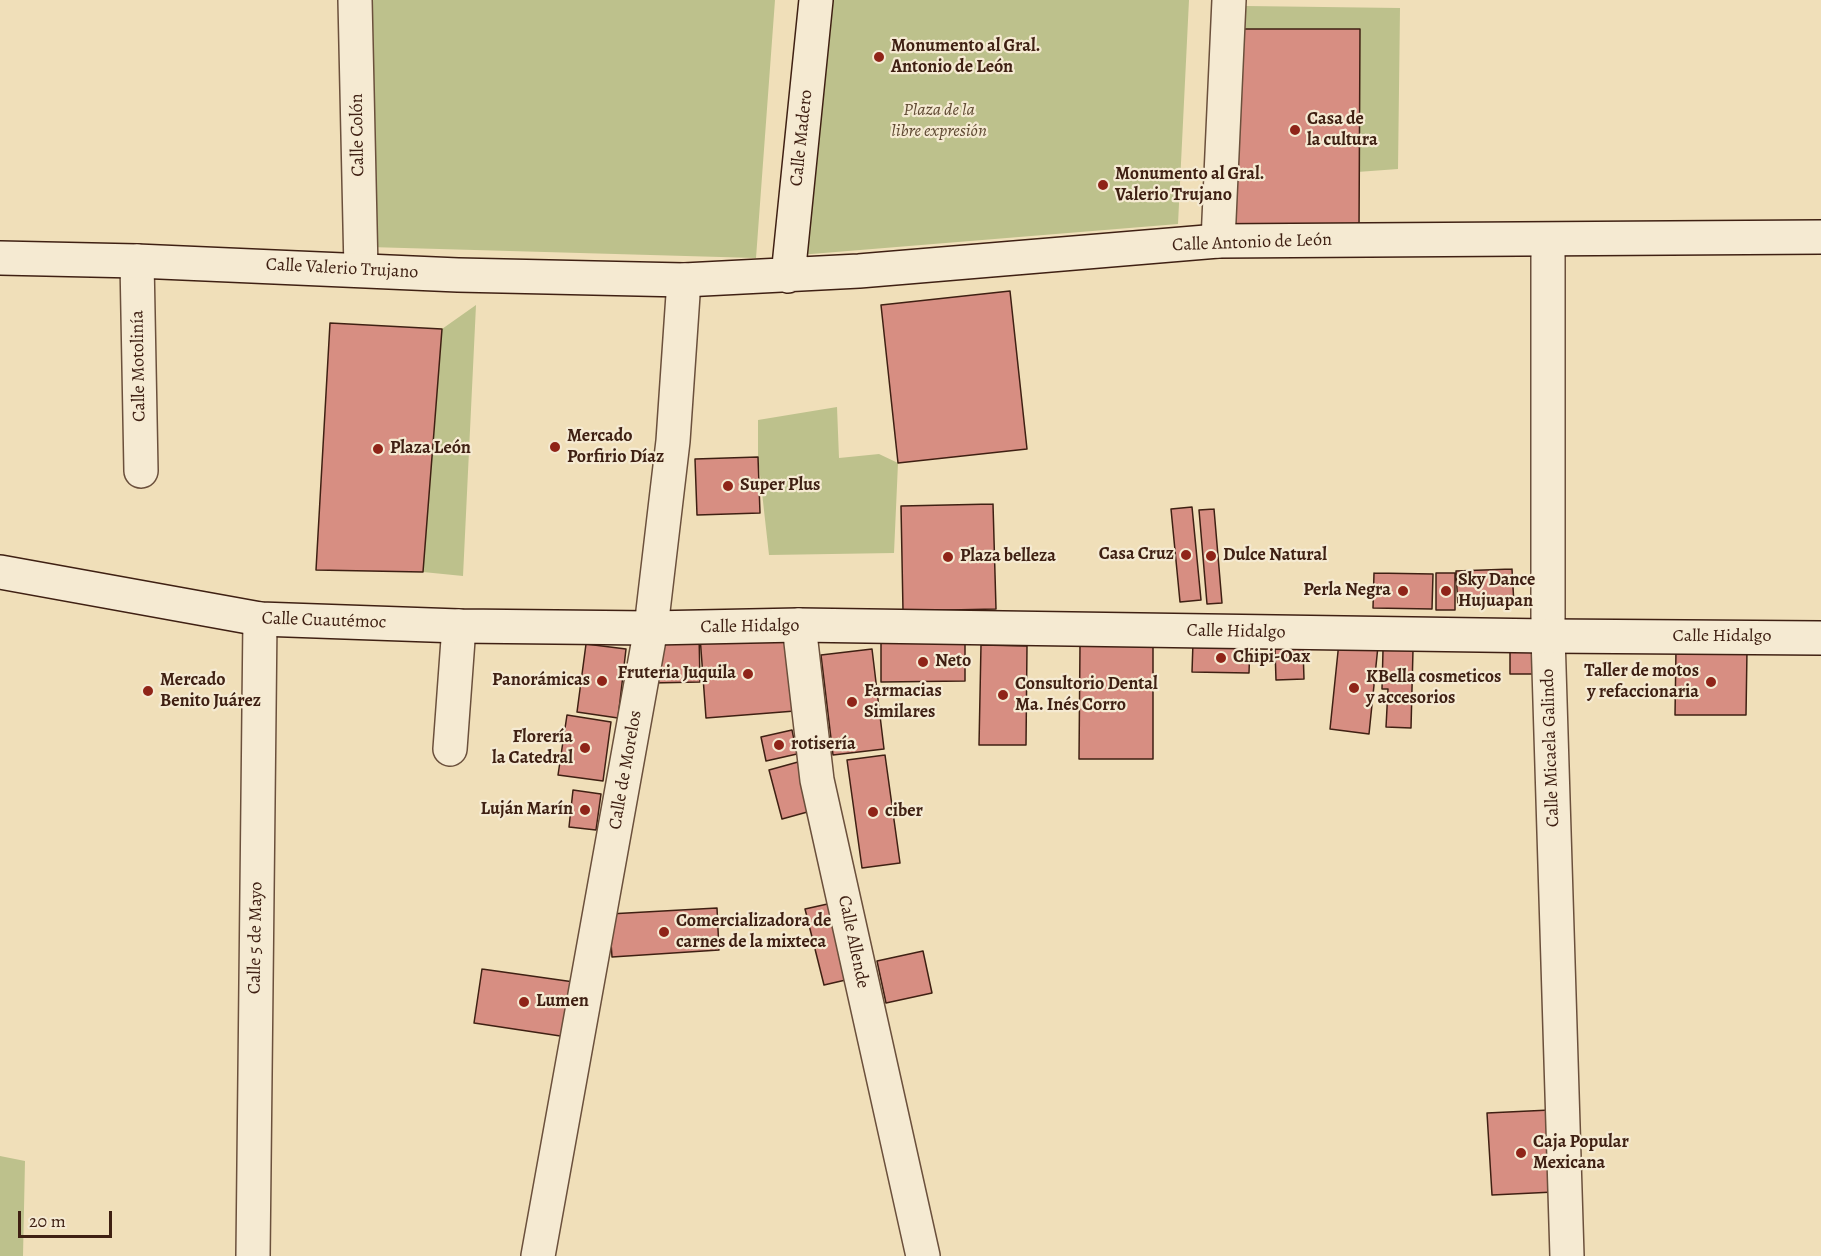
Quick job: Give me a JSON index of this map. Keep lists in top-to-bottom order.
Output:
{
  "streets": {
    "street": [
      "Calle Colón",
      "Calle Madero",
      "Calle Antonio de León",
      "Calle Valerio Trujano",
      "Calle Motolinía",
      "Calle Cuautémoc",
      "Calle Hidalgo",
      "Calle Micaela Galindo",
      "Calle de Morelos",
      "Calle 5 de Mayo",
      "Calle Allende"
    ]
  },
  "crossings": [
    ["Calle Colón", "Calle Valerio Trujano"],
    ["Calle Madero", "Calle Antonio de León"],
    ["Calle Antonio de León", "Calle Valerio Trujano"],
    ["Calle Antonio de León", "Calle Micaela Galindo"],
    ["Calle Antonio de León", "Calle de Morelos"],
    ["Calle Valerio Trujano", "Calle Motolinía"],
    ["Calle Valerio Trujano", "Calle de Morelos"],
    ["Calle Cuautémoc", "Calle Hidalgo"],
    ["Calle Cuautémoc", "Calle de Morelos"],
    ["Calle Cuautémoc", "Calle 5 de Mayo"],
    ["Calle Hidalgo", "Calle Micaela Galindo"],
    ["Calle Hidalgo", "Calle de Morelos"],
    ["Calle Hidalgo", "Calle Allende"]
  ],
  "parks": ["Plaza de la libre expresión"],
  "places": [
    "Monumento al Gral. Antonio de León",
    "Casa de la cultura",
    "Monumento al Gral. Valerio Trujano",
    "Mercado Porfirio Díaz",
    "Plaza León",
    "Super Plus",
    "Casa Cruz",
    "Dulce Natural",
    "Plaza belleza",
    "Perla Negra",
    "Sky Dance Hujuapan",
    "Chipi-Oax",
    "Neto",
    "Fruteria Juquila",
    "Panorámicas",
    "Taller de motos y refaccionaria",
    "KBella cosmeticos y accesorios",
    "Mercado Benito Juárez",
    "Consultorio Dental Ma. Inés Corro",
    "Farmacias Similares",
    "rotisería",
    "Florería la Catedral",
    "Luján Marín",
    "ciber",
    "Comercializadora de carnes de la mixteca",
    "Lumen",
    "Caja Popular Mexicana"
  ],
  "scale_bar": "20 m"
}
